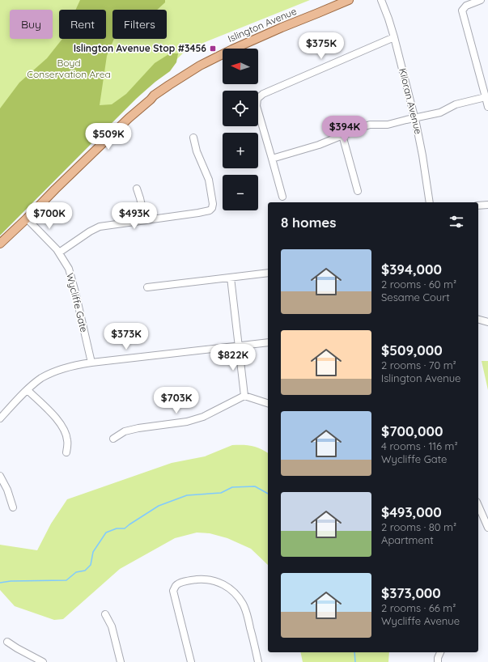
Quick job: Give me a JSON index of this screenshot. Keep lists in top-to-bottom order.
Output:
{
  "streets": {
    "main road": ["Islington Avenue"],
    "street": ["Kiloran Avenue", "Wycliffe Gate"]
  },
  "crossings": [
    ["Islington Avenue", "Wycliffe Gate"]
  ],
  "parks": ["Boyd Conservation Area"],
  "places": {
    "transit": ["Islington Avenue Stop #3456"]
  },
  "north": "left",
  "page": {
    "chip": ["Buy", "Rent", "Filters"],
    "price": [
      "$375K",
      "$394K",
      "$509K",
      "$700K",
      "$493K",
      "$373K",
      "$822K",
      "$703K"
    ],
    "map_buttons": ["+", "−"],
    "heading": "8 homes",
    "list": [
      {
        "name": "$394,000",
        "note": "2 rooms · 60 m² · Sesame Court"
      },
      {
        "name": "$509,000",
        "note": "2 rooms · 70 m² · Islington Avenue"
      },
      {
        "name": "$700,000",
        "note": "4 rooms · 116 m² · Wycliffe Gate"
      },
      {
        "name": "$493,000",
        "note": "2 rooms · 80 m² · Apartment"
      },
      {
        "name": "$373,000",
        "note": "2 rooms · 66 m² · Wycliffe Avenue"
      }
    ]
  }
}
